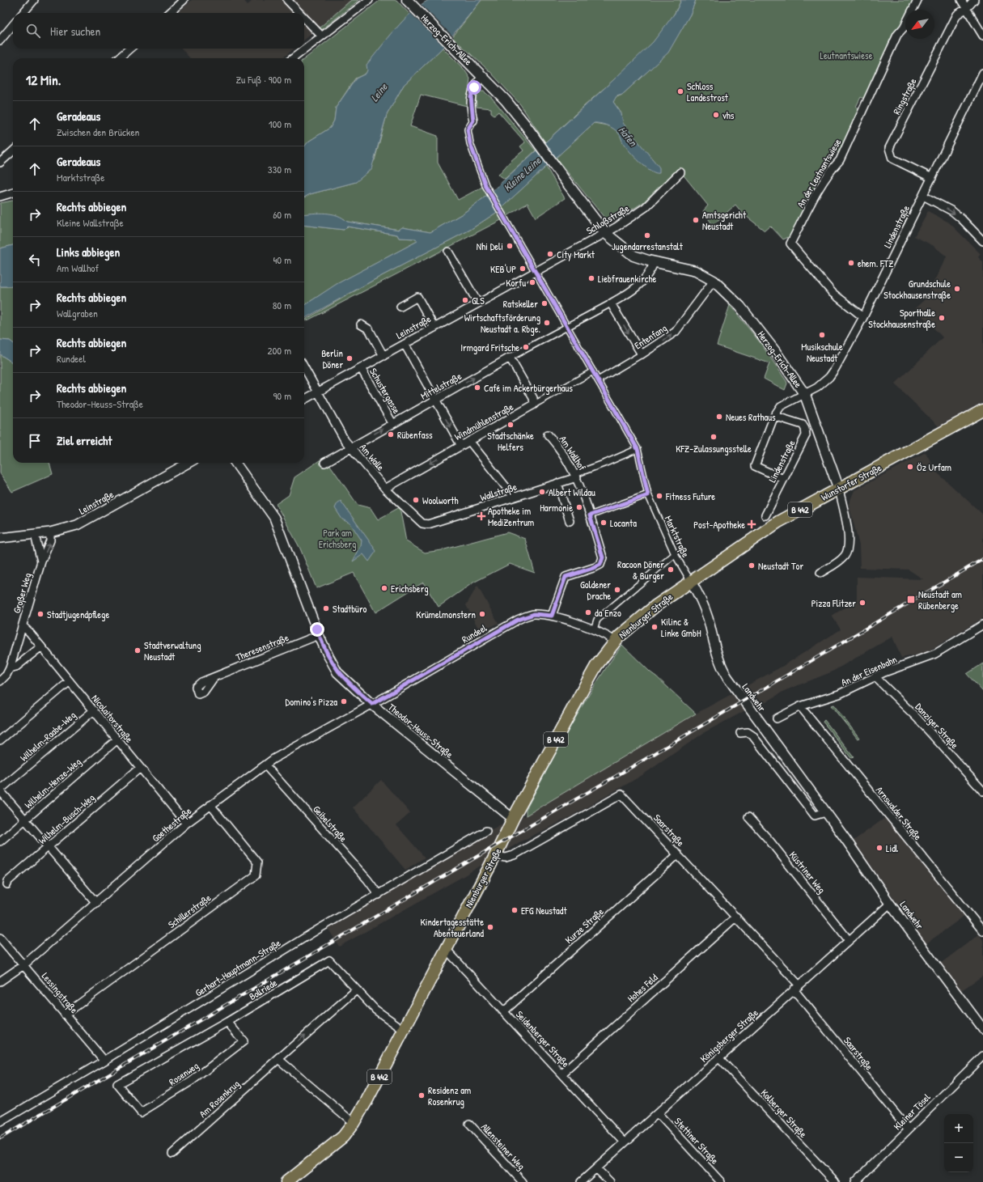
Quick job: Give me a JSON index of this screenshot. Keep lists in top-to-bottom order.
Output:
{
  "streets": {
    "main road": [
      "Herzog-Erich-Allee",
      "Wunstorfer Straße",
      "B 442",
      "Nienburger Straße"
    ],
    "street": [
      "Ringstraße",
      "An der Leutnantswiese",
      "Schloßstraße",
      "Lindenstraße",
      "Leinstraße",
      "Entenfang",
      "Mittelstraße",
      "Schustergasse",
      "Windmühlenstraße",
      "Am Wallhof",
      "Am Walle",
      "Wallstraße",
      "Marktstraße",
      "Großer Weg",
      "Rundeel",
      "Theresenstraße",
      "An der Eisenbahn",
      "Landwehr",
      "Nicolaitorstraße",
      "Danziger Straße",
      "Theodor-Heuss-Straße",
      "Wilhelm-Raabe-Weg",
      "Wilhelm-Henze-Weg",
      "Arnswalder Straße",
      "Wilhelm-Busch-Weg",
      "Geibelstraße",
      "Goethestraße",
      "Saarstraße",
      "Küstriner Weg",
      "Schillerstraße",
      "Kurze Straße",
      "Gerhart-Hauptmann-Straße",
      "Hohes Feld",
      "Bollriede",
      "Lessingstraße",
      "Königsberger Straße",
      "Seidenberger Straße",
      "Rosenweg",
      "Am Rosenkrug",
      "Kleiner Tösel",
      "Kolberger Straße",
      "Stettiner Straße",
      "Allensteiner Weg"
    ]
  },
  "crossings": [
    ["Herzog-Erich-Allee", "Schloßstraße"],
    ["Herzog-Erich-Allee", "Lindenstraße"],
    ["Herzog-Erich-Allee", "Entenfang"],
    ["Herzog-Erich-Allee", "Wunstorfer Straße"],
    ["Ringstraße", "Lindenstraße"],
    ["An der Leutnantswiese", "Lindenstraße"],
    ["Schloßstraße", "Leinstraße"],
    ["Schloßstraße", "Marktstraße"],
    ["Leinstraße", "Schustergasse"],
    ["Leinstraße", "Am Walle"],
    ["Leinstraße", "Marktstraße"],
    ["Leinstraße", "Großer Weg"],
    ["Entenfang", "Marktstraße"],
    ["Mittelstraße", "Schustergasse"],
    ["Mittelstraße", "Am Walle"],
    ["Mittelstraße", "Marktstraße"],
    ["Windmühlenstraße", "Am Walle"],
    ["Windmühlenstraße", "Marktstraße"],
    ["Am Wallhof", "Wallstraße"],
    ["Am Wallhof", "Rundeel"],
    ["Am Walle", "Wallstraße"],
    ["Wunstorfer Straße", "Marktstraße"],
    ["Wunstorfer Straße", "Nienburger Straße"],
    ["Wunstorfer Straße", "Landwehr"],
    ["Wallstraße", "Marktstraße"],
    ["Marktstraße", "Nienburger Straße"],
    ["Marktstraße", "Landwehr"],
    ["Großer Weg", "Nicolaitorstraße"],
    ["Nienburger Straße", "Rundeel"],
    ["Nienburger Straße", "Landwehr"],
    ["Nienburger Straße", "Theodor-Heuss-Straße"],
    ["Nienburger Straße", "Saarstraße"],
    ["Nienburger Straße", "Bollriede"],
    ["Nienburger Straße", "Seidenberger Straße"],
    ["Rundeel", "Theodor-Heuss-Straße"],
    ["Rundeel", "Goethestraße"],
    ["Theresenstraße", "Theodor-Heuss-Straße"],
    ["An der Eisenbahn", "Danziger Straße"],
    ["An der Eisenbahn", "Arnswalder Straße"],
    ["Landwehr", "Königsberger Straße"],
    ["Nicolaitorstraße", "Wilhelm-Raabe-Weg"],
    ["Nicolaitorstraße", "Wilhelm-Henze-Weg"],
    ["Nicolaitorstraße", "Wilhelm-Busch-Weg"],
    ["Nicolaitorstraße", "Goethestraße"],
    ["Theodor-Heuss-Straße", "Goethestraße"],
    ["Geibelstraße", "Goethestraße"],
    ["Geibelstraße", "Gerhart-Hauptmann-Straße"],
    ["Goethestraße", "Schillerstraße"],
    ["Goethestraße", "Lessingstraße"],
    ["Saarstraße", "Kurze Straße"],
    ["Saarstraße", "Hohes Feld"],
    ["Saarstraße", "Königsberger Straße"],
    ["Saarstraße", "Kleiner Tösel"],
    ["Küstriner Weg", "Königsberger Straße"],
    ["Schillerstraße", "Lessingstraße"],
    ["Kurze Straße", "Seidenberger Straße"],
    ["Gerhart-Hauptmann-Straße", "Lessingstraße"],
    ["Hohes Feld", "Seidenberger Straße"],
    ["Bollriede", "Rosenweg"],
    ["Bollriede", "Am Rosenkrug"],
    ["Königsberger Straße", "Seidenberger Straße"],
    ["Königsberger Straße", "Kolberger Straße"],
    ["Königsberger Straße", "Stettiner Straße"]
  ],
  "one_way": ["Mittelstraße", "Windmühlenstraße", "Am Rosenkrug"],
  "water": ["Leine", "Hafen", "Kleine Leine"],
  "parks": ["Leutnantswiese", "Park am Erichsberg"],
  "places": {
    "other": [
      "Schloss Landestrost",
      "vhs",
      "Amtsgericht Neustadt",
      "Jugendarrestanstalt",
      "Nhi Deli",
      "City Markt",
      "ehem. FTZ",
      "KEB'UP",
      "Liebfrauenkirche",
      "Korfu",
      "Grundschule Stockhausenstraße",
      "GLS",
      "Ratskeller",
      "Sporthalle Stockhausenstraße",
      "Wirtschaftsförderung Neustadt a. Rbge.",
      "Musikschule Neustadt",
      "Irmgard Fritsche",
      "Berlin Döner",
      "Café im Ackerbürgerhaus",
      "Neues Rathaus",
      "Stadtschänke Helfers",
      "Rübenfass",
      "KFZ-Zulassungsstelle",
      "Öz Urfam",
      "Albert Wildau",
      "Fitness Future",
      "Woolworth",
      "Harmonie",
      "Locanta",
      "Neustadt Tor",
      "Racoon Döner & Burger",
      "Erichsberg",
      "Goldener Drache",
      "Pizza Flitzer",
      "Stadtbüro",
      "da Enzo",
      "Stadtjugendpflege",
      "Krümelmonstern",
      "Kilinc & Linke GmbH",
      "Stadtverwaltung Neustadt",
      "Domino's Pizza",
      "Lidl",
      "EFG Neustadt",
      "Kindertagesstätte Abenteuerland",
      "Residenz am Rosenkrug"
    ],
    "health": ["Apotheke im MediZentrum", "Post-Apotheke"],
    "transit": ["Neustadt am Rübenberge"]
  },
  "north": "bottom left",
  "page": {
    "search": "Hier suchen",
    "heading": ["12 Min.", "Zu Fuß · 900 m"],
    "list": [
      ["Geradeaus", "Zwischen den Brücken", "100 m"],
      ["Geradeaus", "Marktstraße", "330 m"],
      ["Rechts abbiegen", "Kleine Wallstraße", "60 m"],
      ["Links abbiegen", "Am Wallhof", "40 m"],
      ["Rechts abbiegen", "Wallgraben", "80 m"],
      ["Rechts abbiegen", "Rundeel", "200 m"],
      ["Rechts abbiegen", "Theodor-Heuss-Straße", "90 m"],
      "Ziel erreicht"
    ],
    "map_buttons": ["+", "−"]
  }
}
